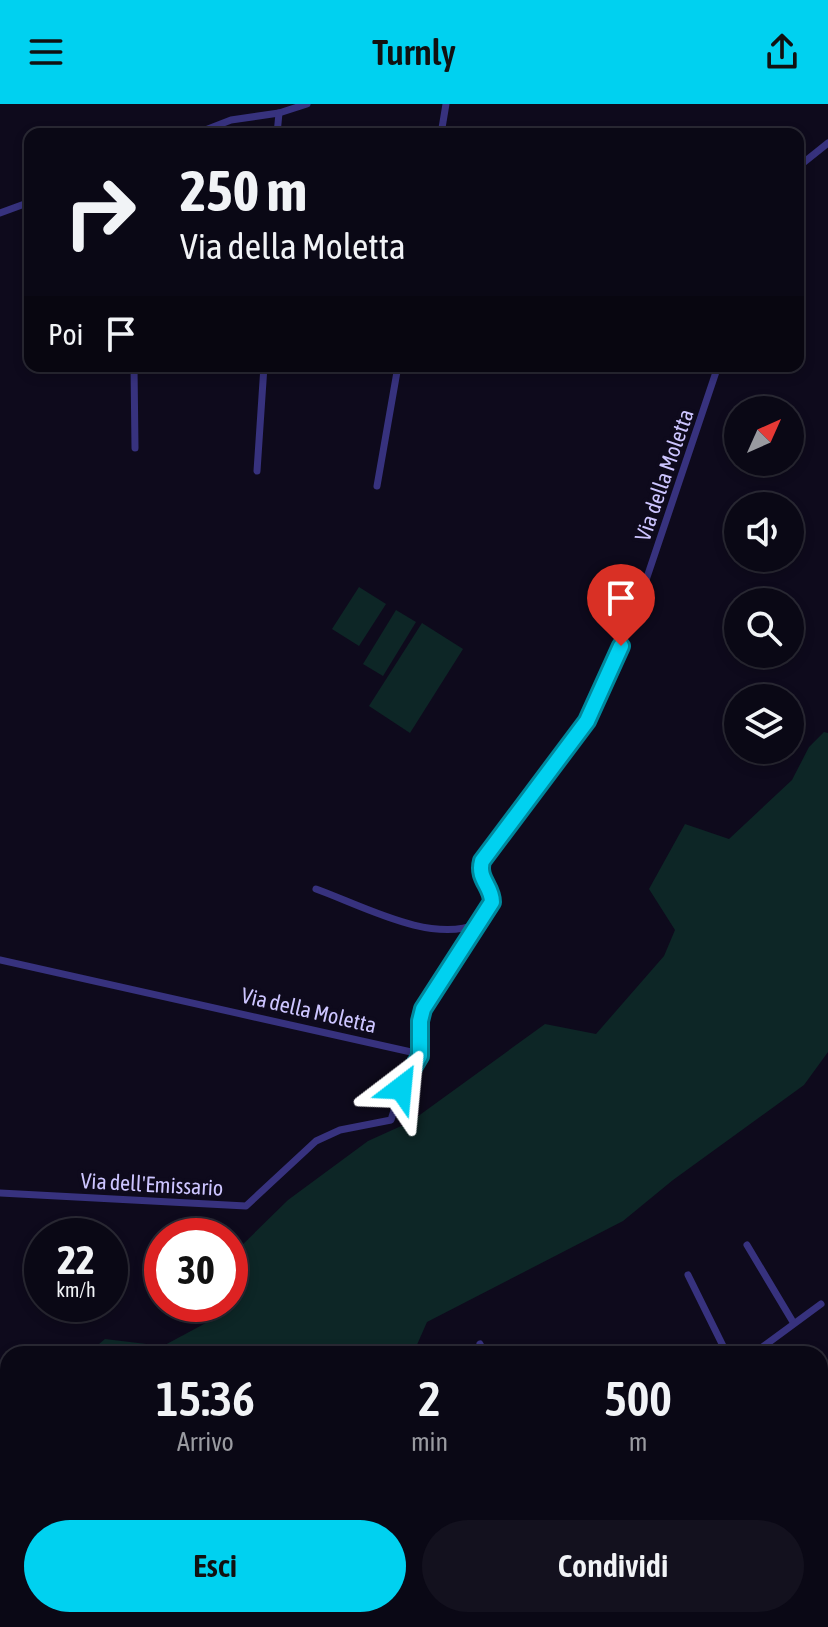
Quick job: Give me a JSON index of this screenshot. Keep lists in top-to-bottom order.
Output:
{
  "streets": {
    "street": ["Via della Moletta", "Via dell'Emissario"]
  },
  "crossings": [
    ["Via della Moletta", "Via dell'Emissario"]
  ],
  "north": "top right",
  "page": {
    "header": "Turnly",
    "turn": ["250 m", "Via della Moletta"],
    "then": "Poi",
    "speed": "22 km/h",
    "limit": "30",
    "eta": [
      "15:36",
      "Arrivo",
      "2",
      "min",
      "500",
      "m"
    ],
    "buttons": ["Esci", "Condividi"]
  }
}
